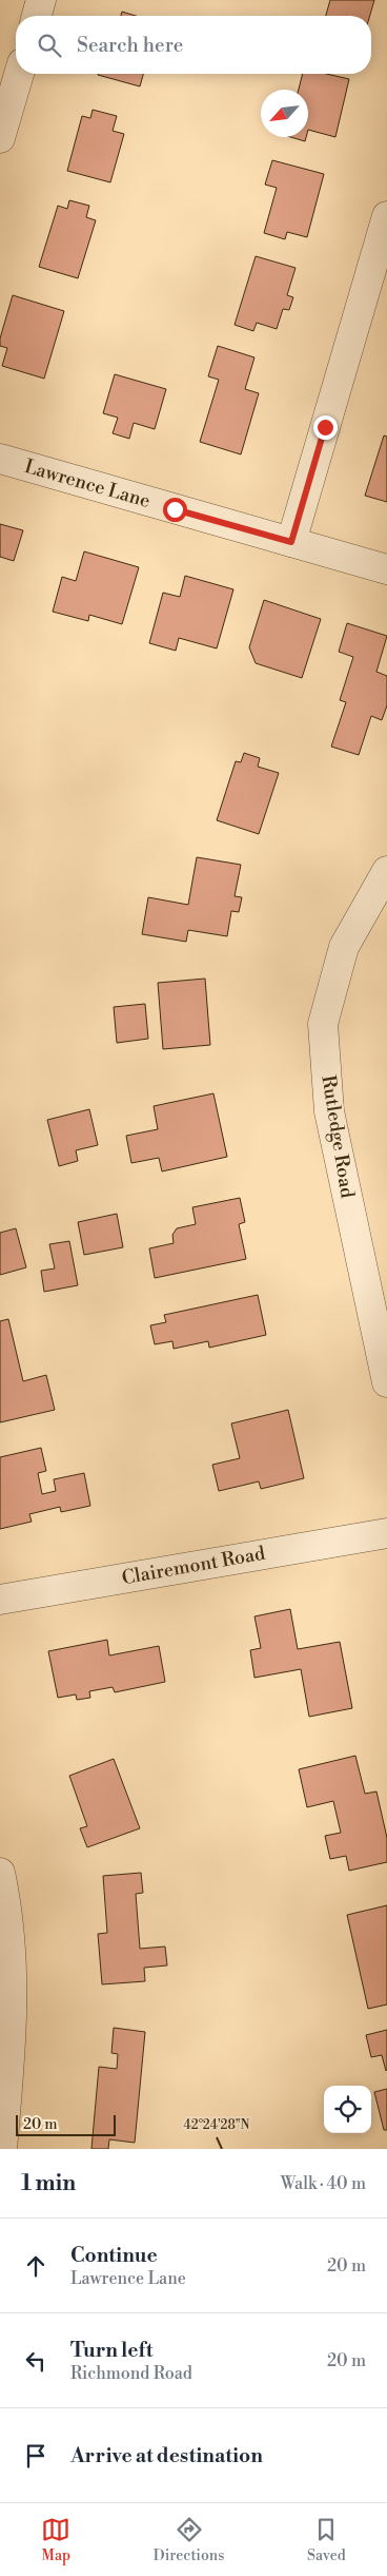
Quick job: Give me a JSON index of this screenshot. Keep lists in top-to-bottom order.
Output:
{
  "streets": {
    "street": ["Lawrence Lane", "Rutledge Road", "Clairemont Road"]
  },
  "scale_bar": "20 m",
  "north": "bottom left",
  "page": {
    "search": "Search here",
    "scale": "20 m",
    "heading": ["1 min", "Walk · 40 m"],
    "list": [
      ["Continue", "Lawrence Lane", "20 m"],
      ["Turn left", "Richmond Road", "20 m"],
      "Arrive at destination"
    ],
    "nav": ["Map", "Directions", "Saved"]
  },
  "coordinates": ["42°24'28\"N"]
}
